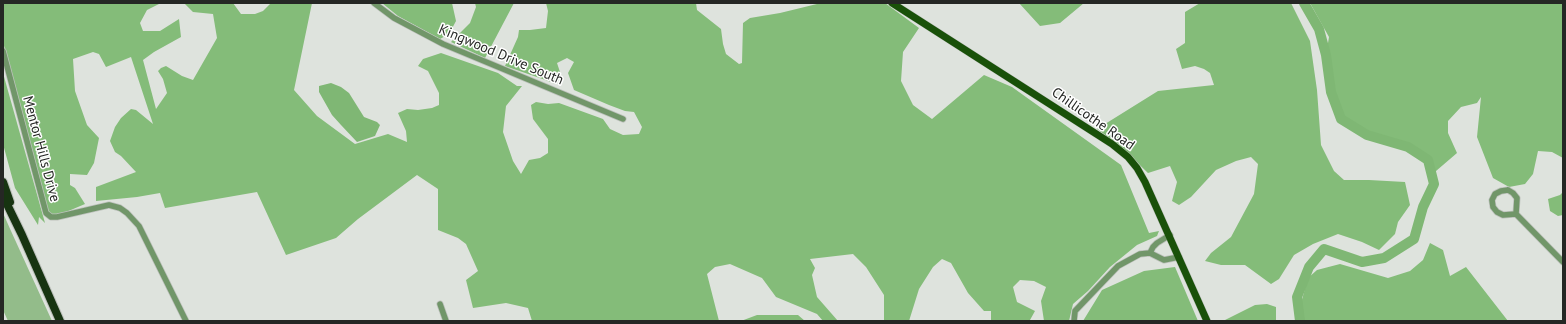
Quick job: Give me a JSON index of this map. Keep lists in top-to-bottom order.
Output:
{
  "streets": {
    "main road": ["Chillicothe Road"],
    "street": ["Kingwood Drive South", "Mentor Hills Drive"]
  }
}
